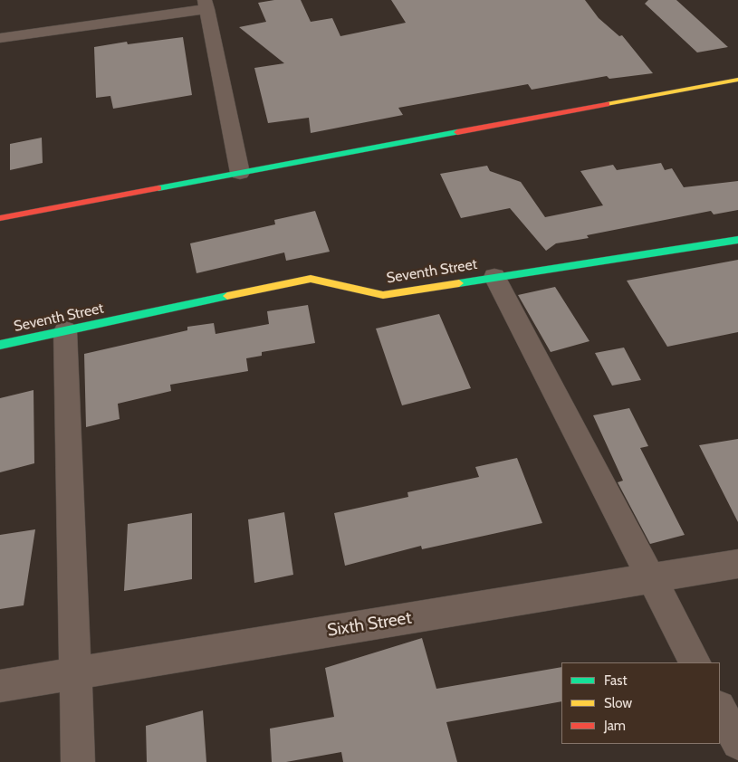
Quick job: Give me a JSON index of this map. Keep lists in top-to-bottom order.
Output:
{
  "streets": {
    "main road": ["Seventh Street"],
    "street": ["Sixth Street"]
  },
  "legend": ["Fast", "Slow", "Jam"]
}
